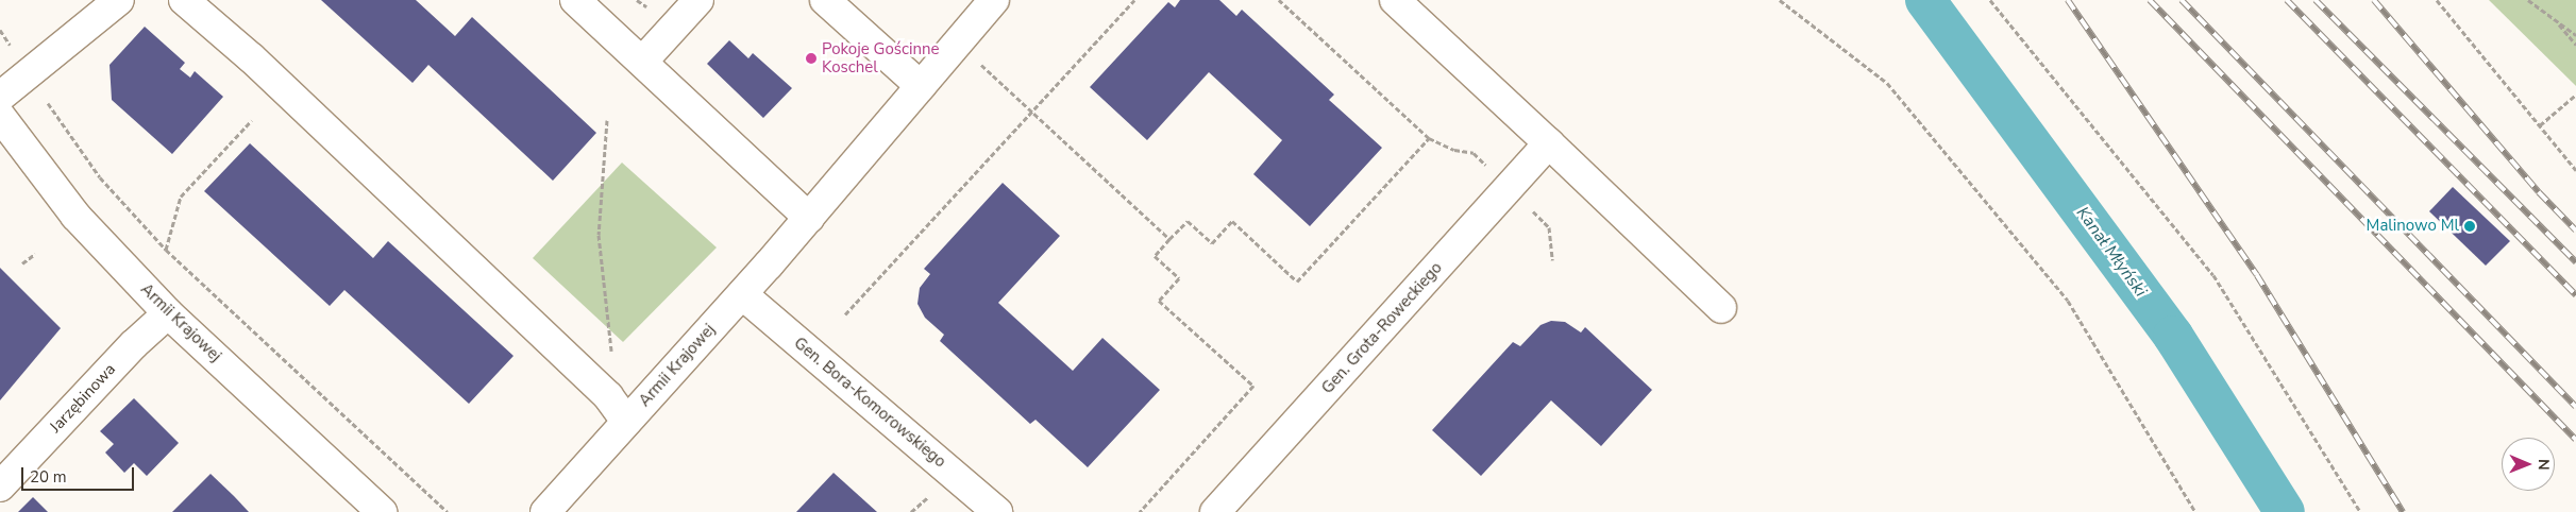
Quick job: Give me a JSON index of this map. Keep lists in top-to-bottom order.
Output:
{
  "streets": {
    "street": [
      "Armii Krajowej",
      "Gen. Grota-Roweckiego",
      "Jarzębinowa",
      "Gen. Bora-Komorowskiego"
    ]
  },
  "crossings": [
    ["Armii Krajowej", "Jarzębinowa"],
    ["Armii Krajowej", "Gen. Bora-Komorowskiego"]
  ],
  "water": ["Kanał Młyński"],
  "places": ["Pokoje Gościnne Koschel", "Malinowo Ml"],
  "scale_bar": "20 m",
  "north": "right"
}
